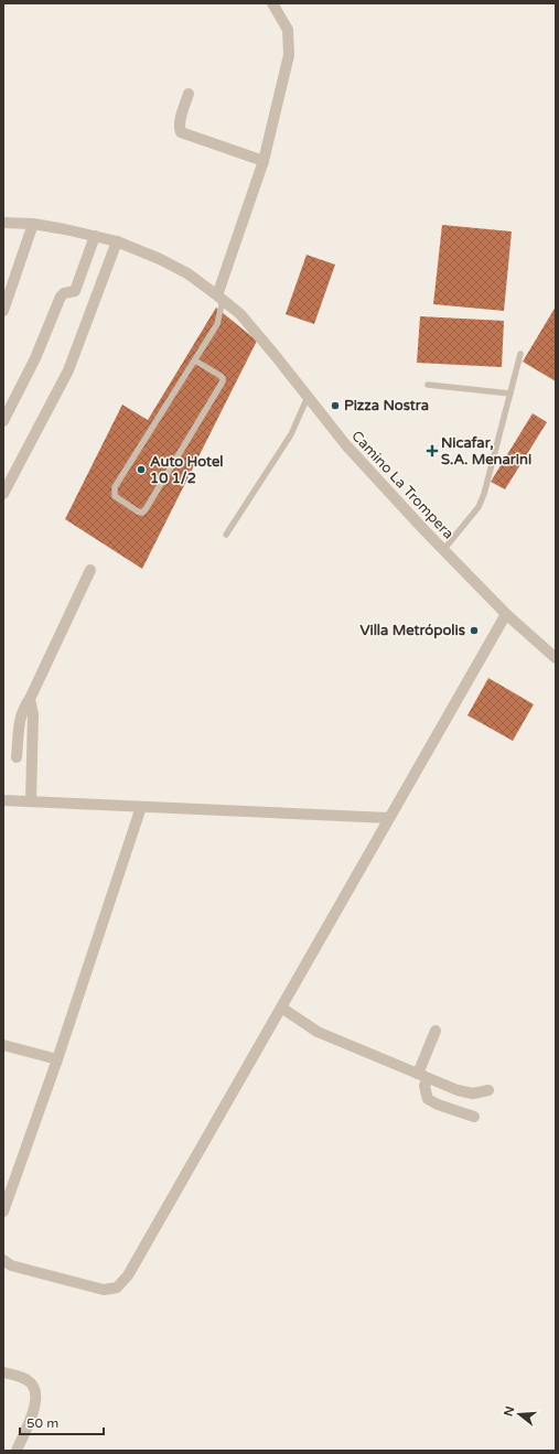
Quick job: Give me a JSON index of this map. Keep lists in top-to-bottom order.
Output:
{
  "streets": {
    "street": ["Camino La Trompera"]
  },
  "places": {
    "other": ["Pizza Nostra", "Auto Hotel 10 1/2", "Villa Metrópolis"],
    "health": ["Nicafar, S.A. Menarini"]
  },
  "scale_bar": "50 m",
  "north": "left"
}
